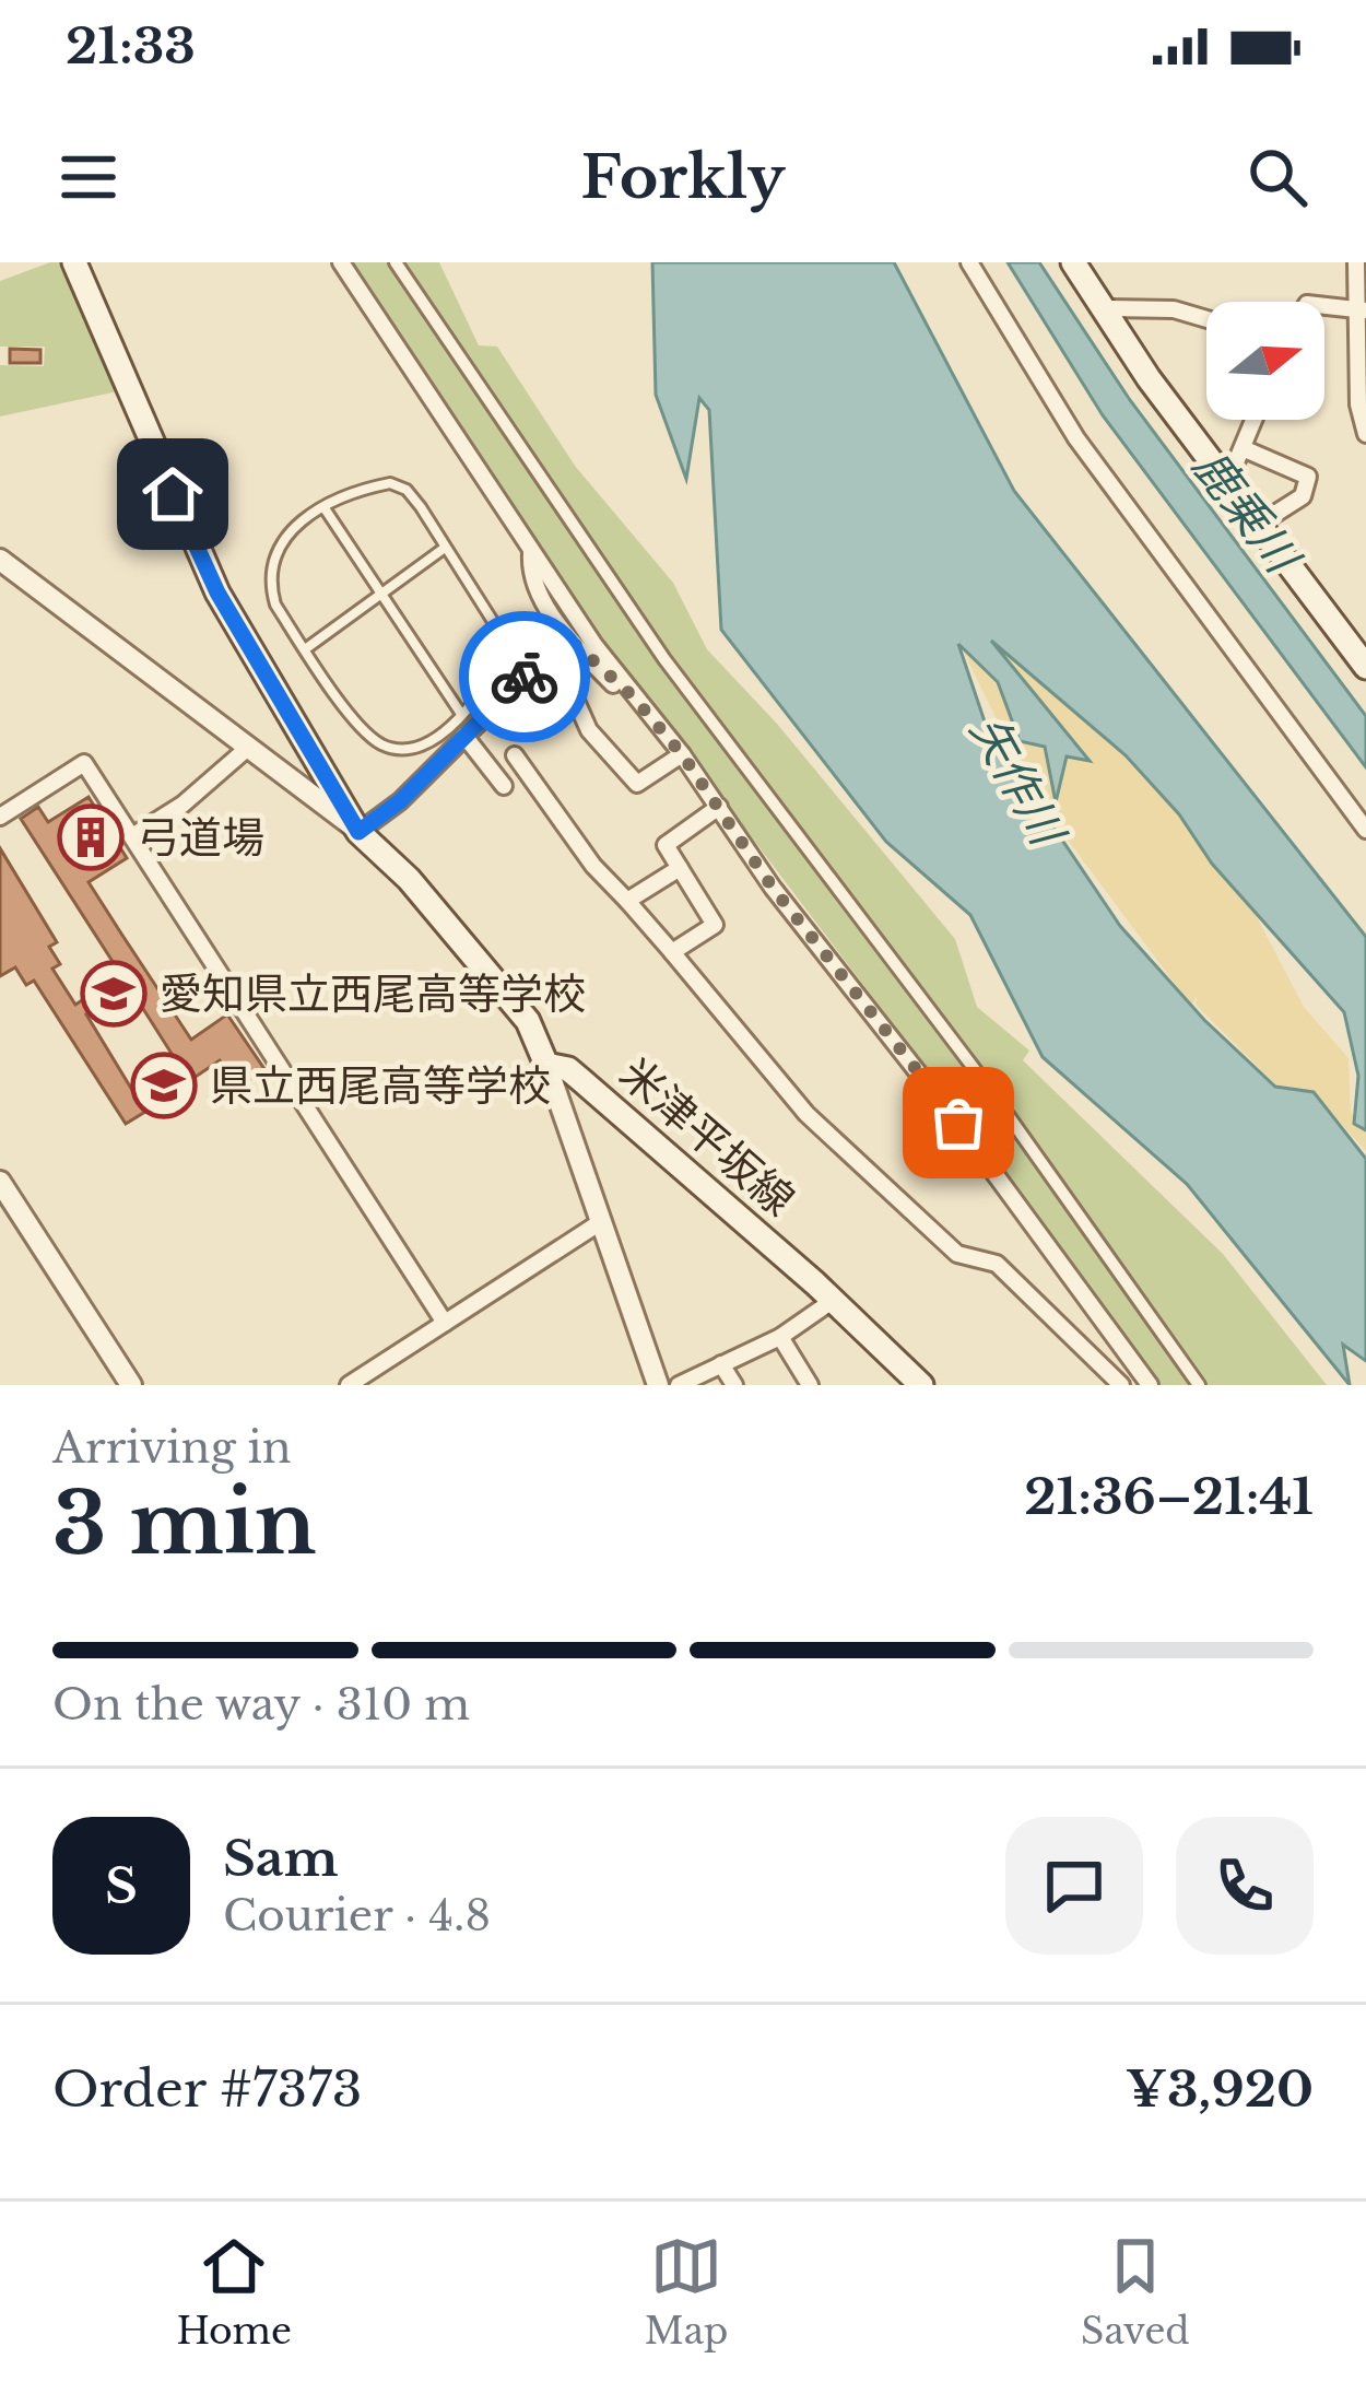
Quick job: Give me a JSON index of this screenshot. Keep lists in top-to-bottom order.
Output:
{
  "streets": {
    "main road": ["米津平坂線"]
  },
  "water": ["鹿乗川", "矢作川"],
  "places": {
    "building": ["弓道場"],
    "school or university": ["愛知県立西尾高等学校", "県立西尾高等学校"]
  },
  "north": "right",
  "page": {
    "status": "21:33",
    "header": "Forkly",
    "heading": ["3 min", "Arriving in", "21:36–21:41"],
    "panel": [
      "Sam",
      "Courier · 4.8",
      "Order #7373",
      "¥3,920"
    ],
    "bar": "On the way · 310 m",
    "round": "S",
    "tabs": ["Home", "Map", "Saved"]
  }
}
